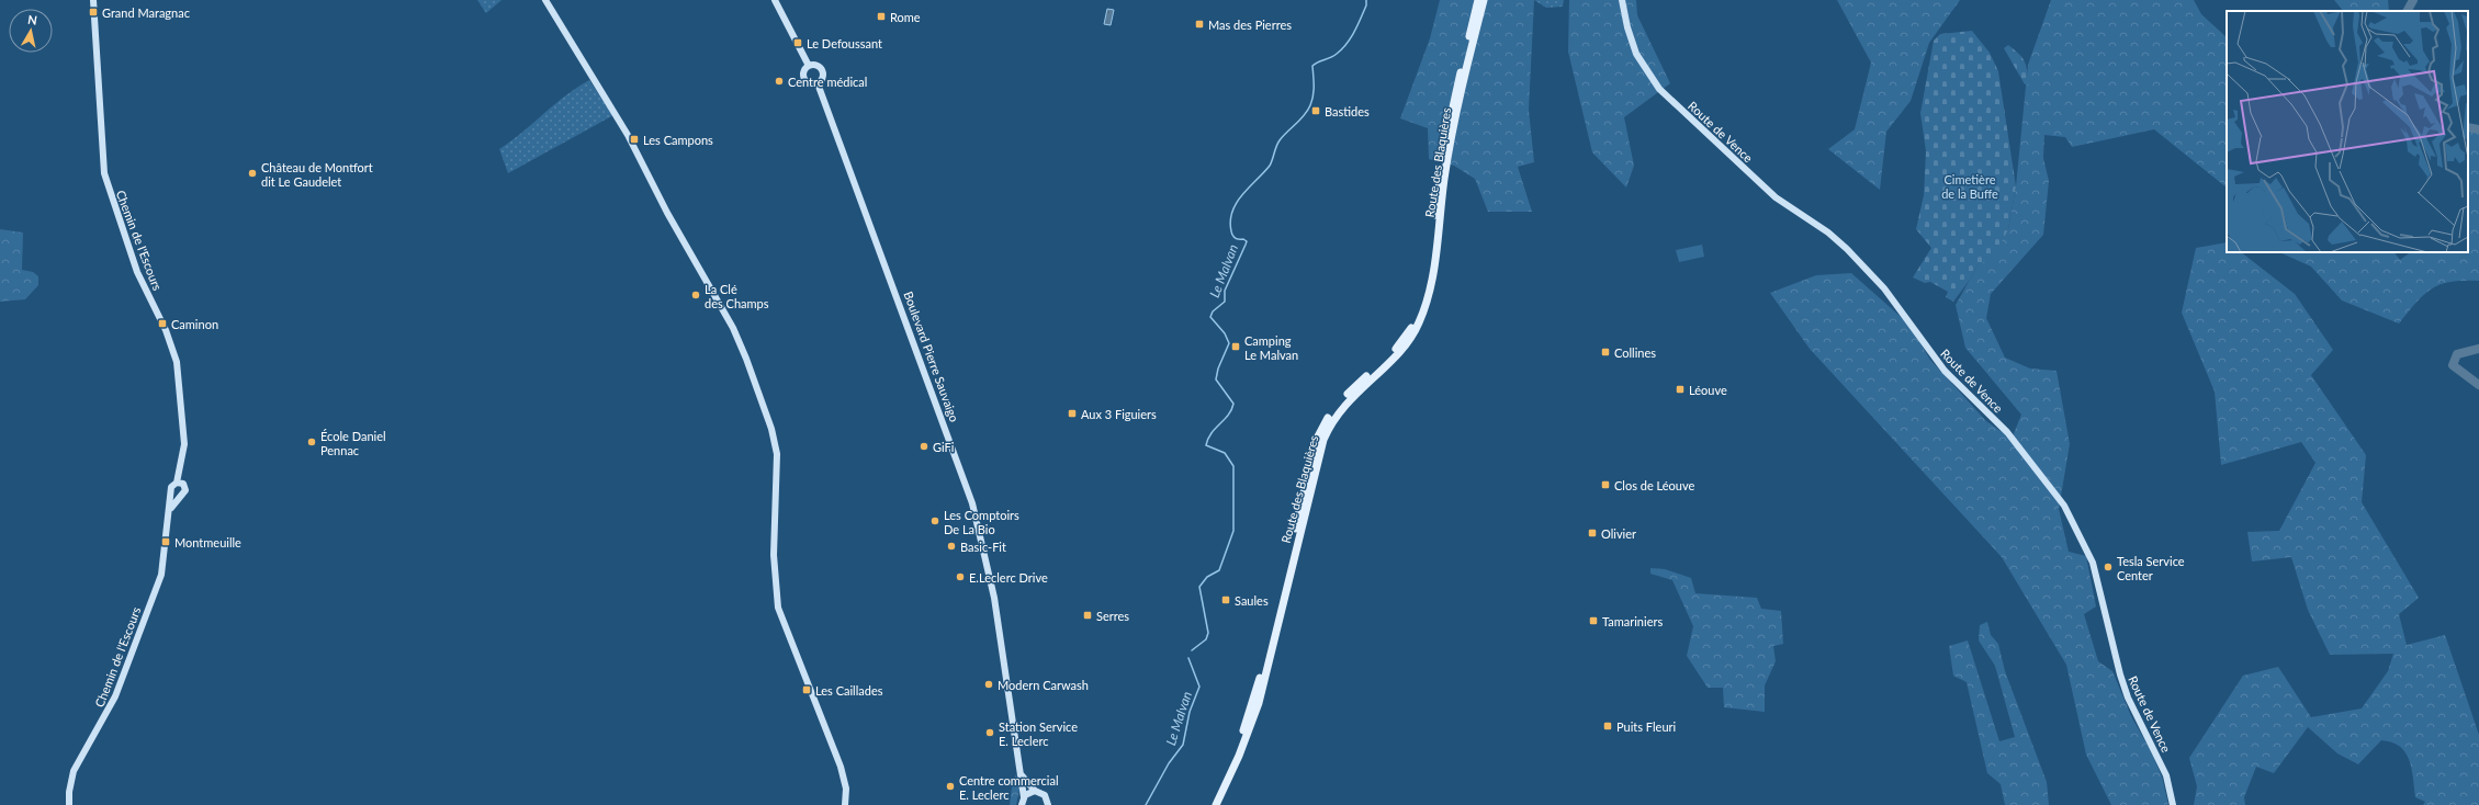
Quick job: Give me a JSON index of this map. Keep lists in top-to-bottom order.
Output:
{
  "streets": {
    "main road": [
      "Route de Vence",
      "Route des Blaquières",
      "Chemin de l'Escours",
      "Boulevard Pierre Sauvaigo"
    ]
  },
  "water": ["Le Malvan"],
  "parks": ["Cimetière de la Buffe"],
  "places": {
    "transit": [
      "Grand Maragnac",
      "Rome",
      "Mas des Pierres",
      "Le Defoussant",
      "Bastides",
      "Les Campons",
      "Caminon",
      "Camping Le Malvan",
      "Collines",
      "Léouve",
      "Aux 3 Figuiers",
      "Clos de Léouve",
      "Olivier",
      "Montmeuille",
      "Saules",
      "Serres",
      "Tamariniers",
      "Les Caillades",
      "Puits Fleuri"
    ],
    "other": [
      "Centre médical",
      "Château de Montfort dit Le Gaudelet",
      "La Clé des Champs",
      "École Daniel Pennac",
      "GiFi",
      "Les Comptoirs De La Bio",
      "Basic-Fit",
      "Tesla Service Center",
      "E.Leclerc Drive",
      "Modern Carwash",
      "Station Service E. Leclerc",
      "Centre commercial E. Leclerc"
    ]
  },
  "north": "top"
}
